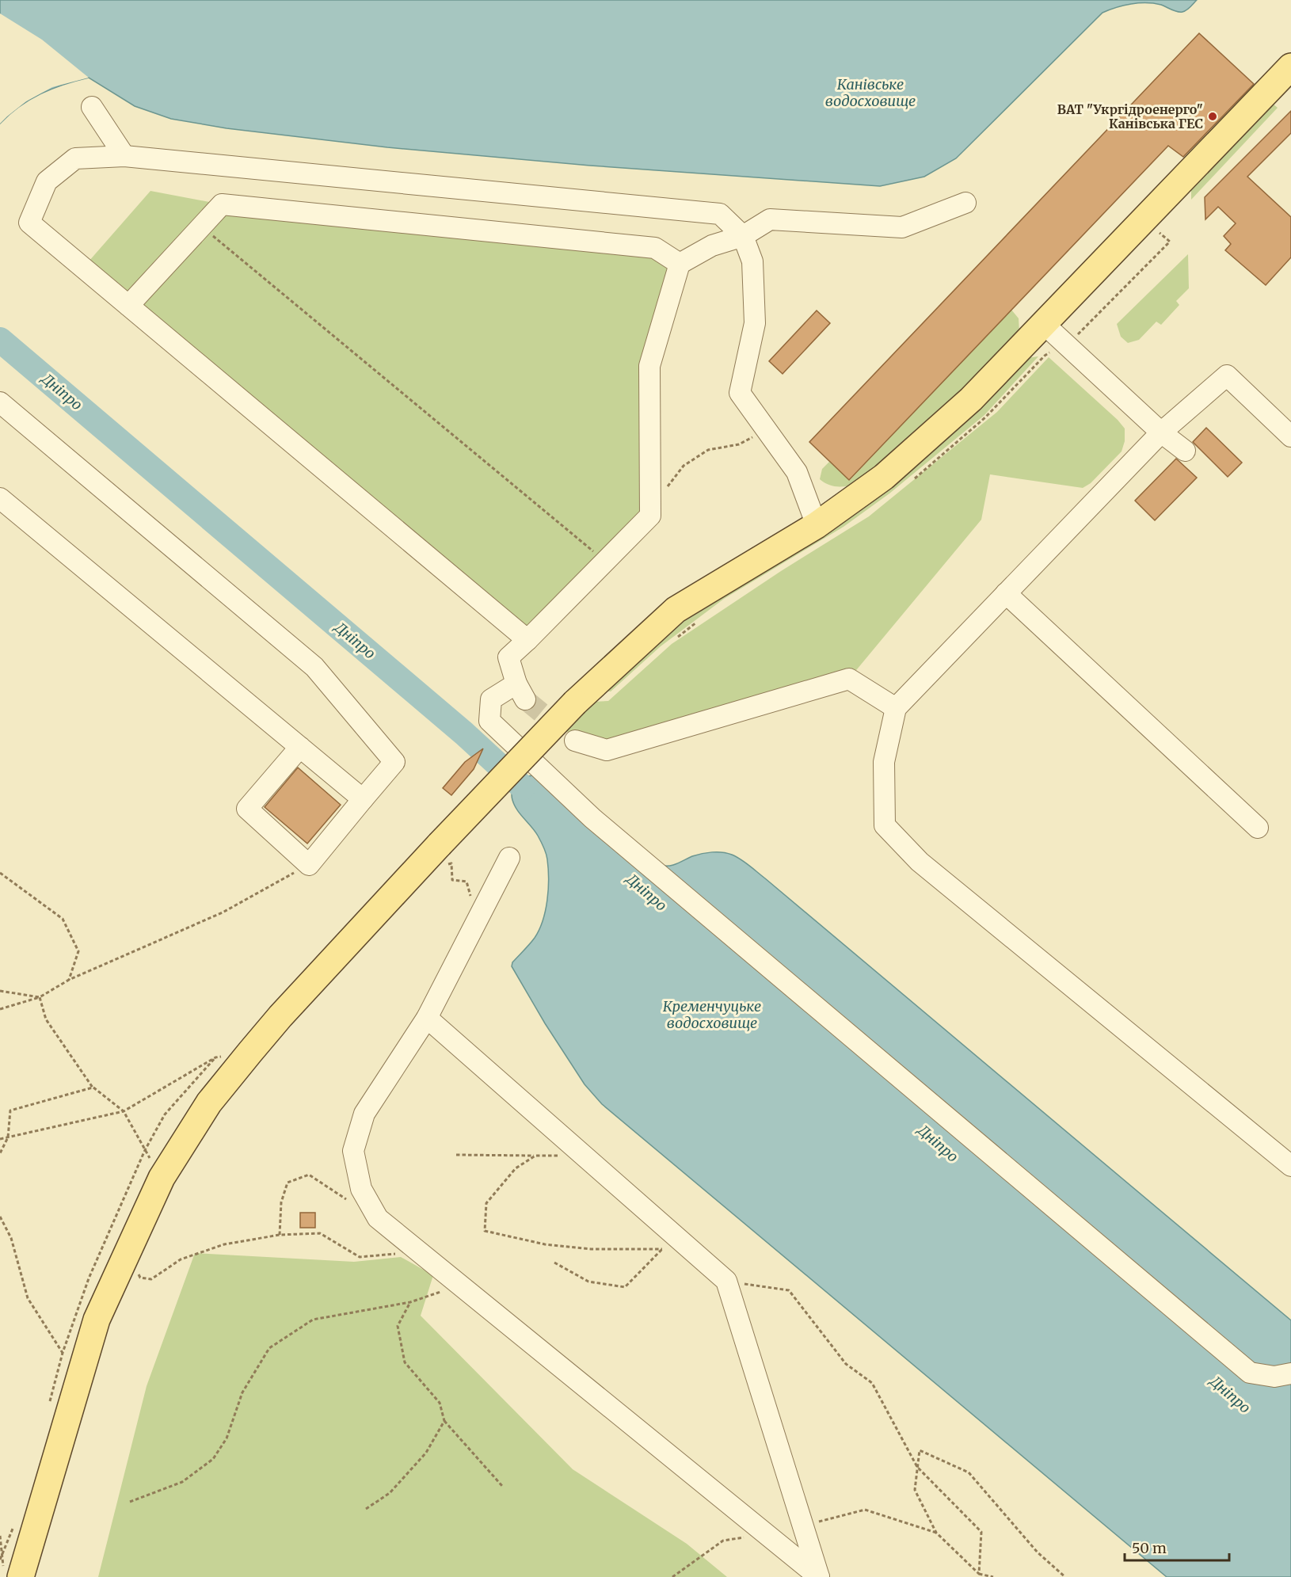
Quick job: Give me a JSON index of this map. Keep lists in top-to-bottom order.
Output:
{
  "water": ["Канівське водосховище", "Дніпро", "Кременчуцьке водосховище"],
  "places": ["ВАТ \"Укргідроенерго\" Канівська ГЕС"],
  "scale_bar": "50 m"
}
